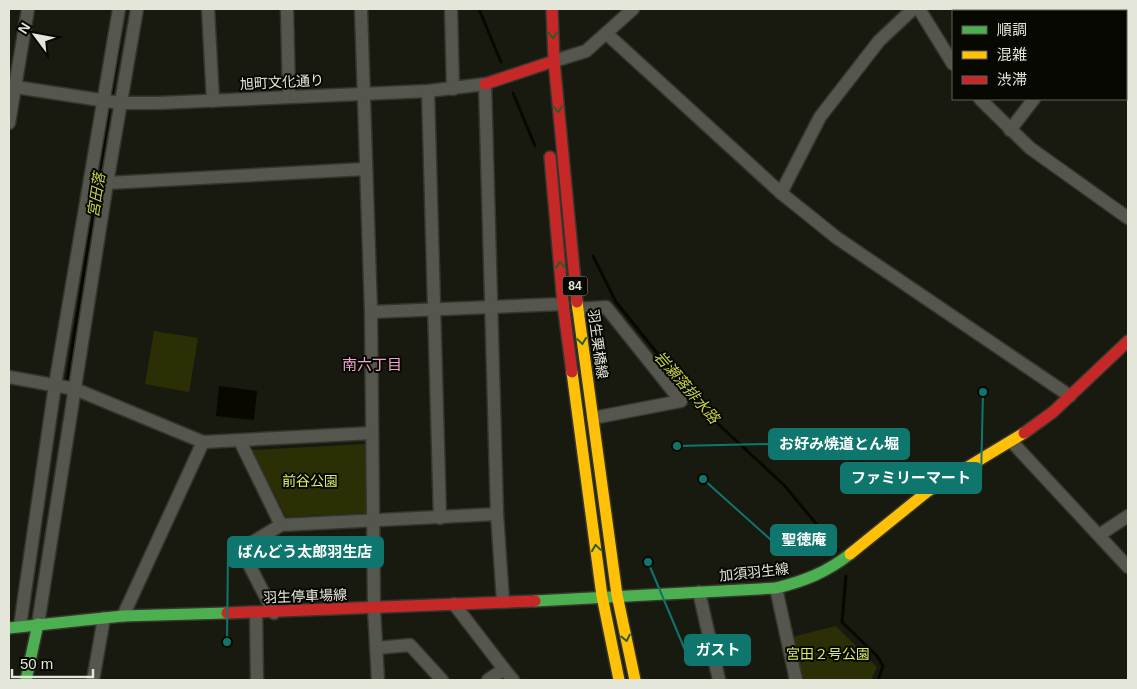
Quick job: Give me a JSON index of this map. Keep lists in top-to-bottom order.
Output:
{
  "streets": {
    "main road": [
      "旭町文化通り",
      "84",
      "羽生栗橋線",
      "加須羽生線",
      "羽生停車場線"
    ]
  },
  "crossings": [
    ["旭町文化通り", "羽生栗橋線"],
    ["羽生栗橋線", "加須羽生線"],
    ["羽生栗橋線", "羽生停車場線"],
    ["加須羽生線", "羽生停車場線"]
  ],
  "districts": ["南六丁目"],
  "water": ["宮田落", "岩瀬落排水路"],
  "parks": ["前谷公園", "宮田２号公園"],
  "places": [
    "ファミリーマート",
    "お好み焼道とん堀",
    "聖徳庵",
    "ガスト",
    "ばんどう太郎羽生店"
  ],
  "legend": ["順調", "混雑", "渋滞"],
  "scale_bar": "50 m",
  "north": "top left"
}
